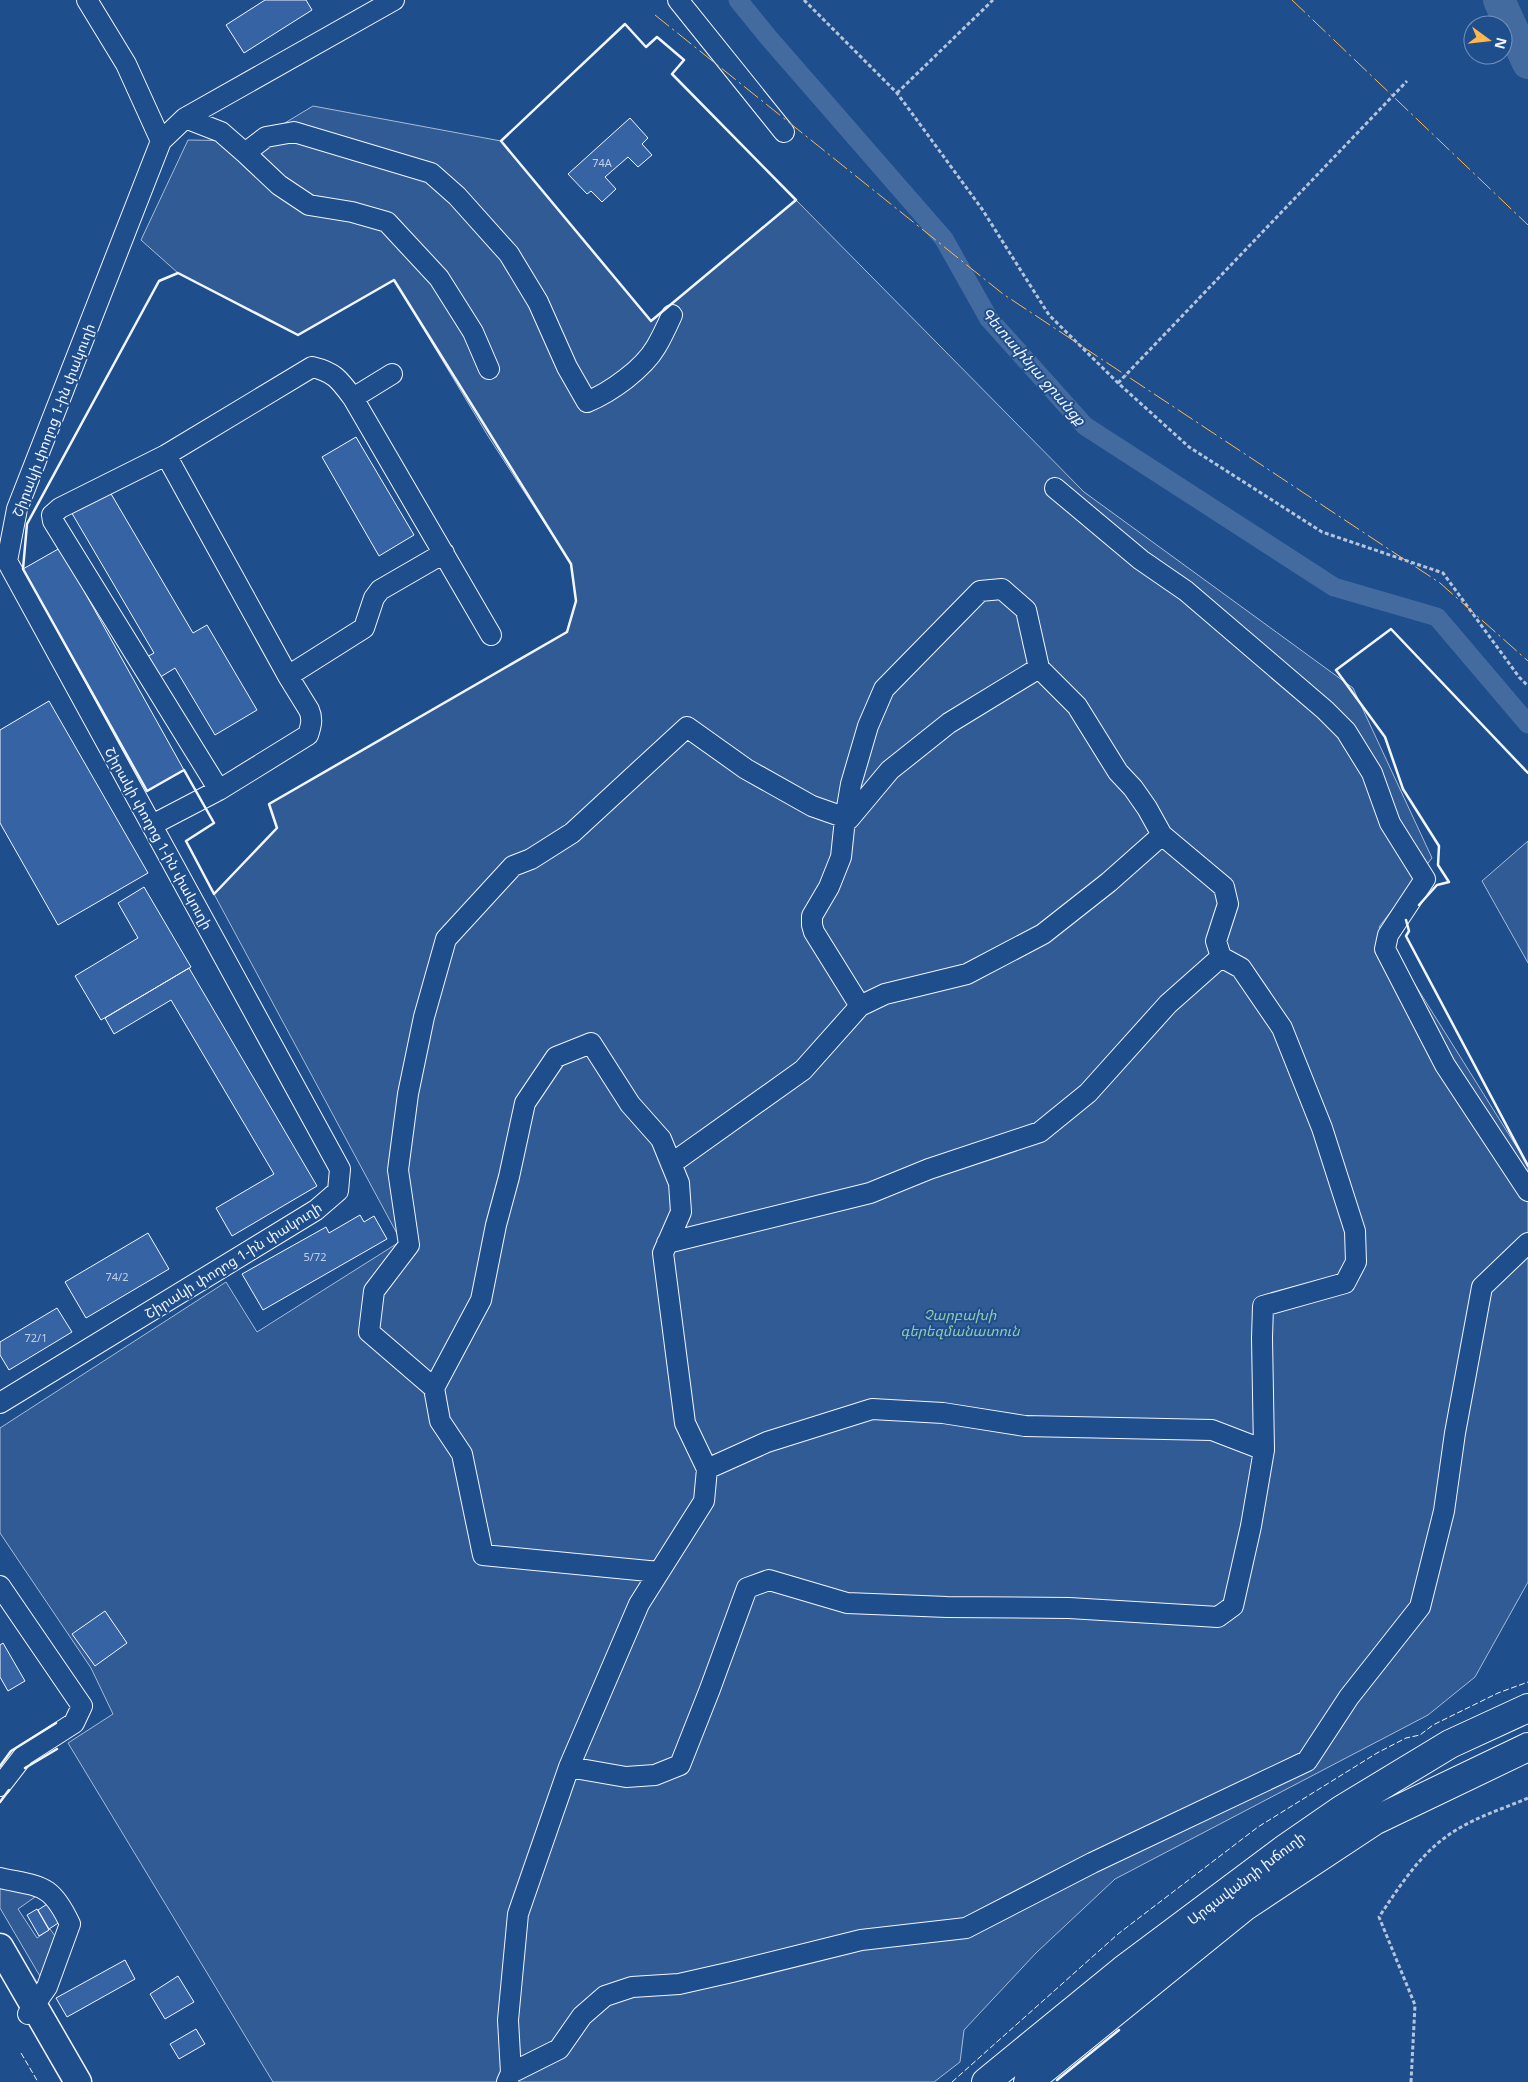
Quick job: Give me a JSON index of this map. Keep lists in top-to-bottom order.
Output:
{
  "streets": {
    "highway": ["Արգավանդի խճուղի"],
    "street": ["Շիրակի փողոց 1-ին փակուղի"]
  },
  "water": ["Գետափնյա ջրանցք"],
  "parks": ["Չարբախի գերեզմանատուն"],
  "house_numbers": [
    "74A",
    "5/72",
    "74/2",
    "72/1"
  ],
  "north": "right"
}
